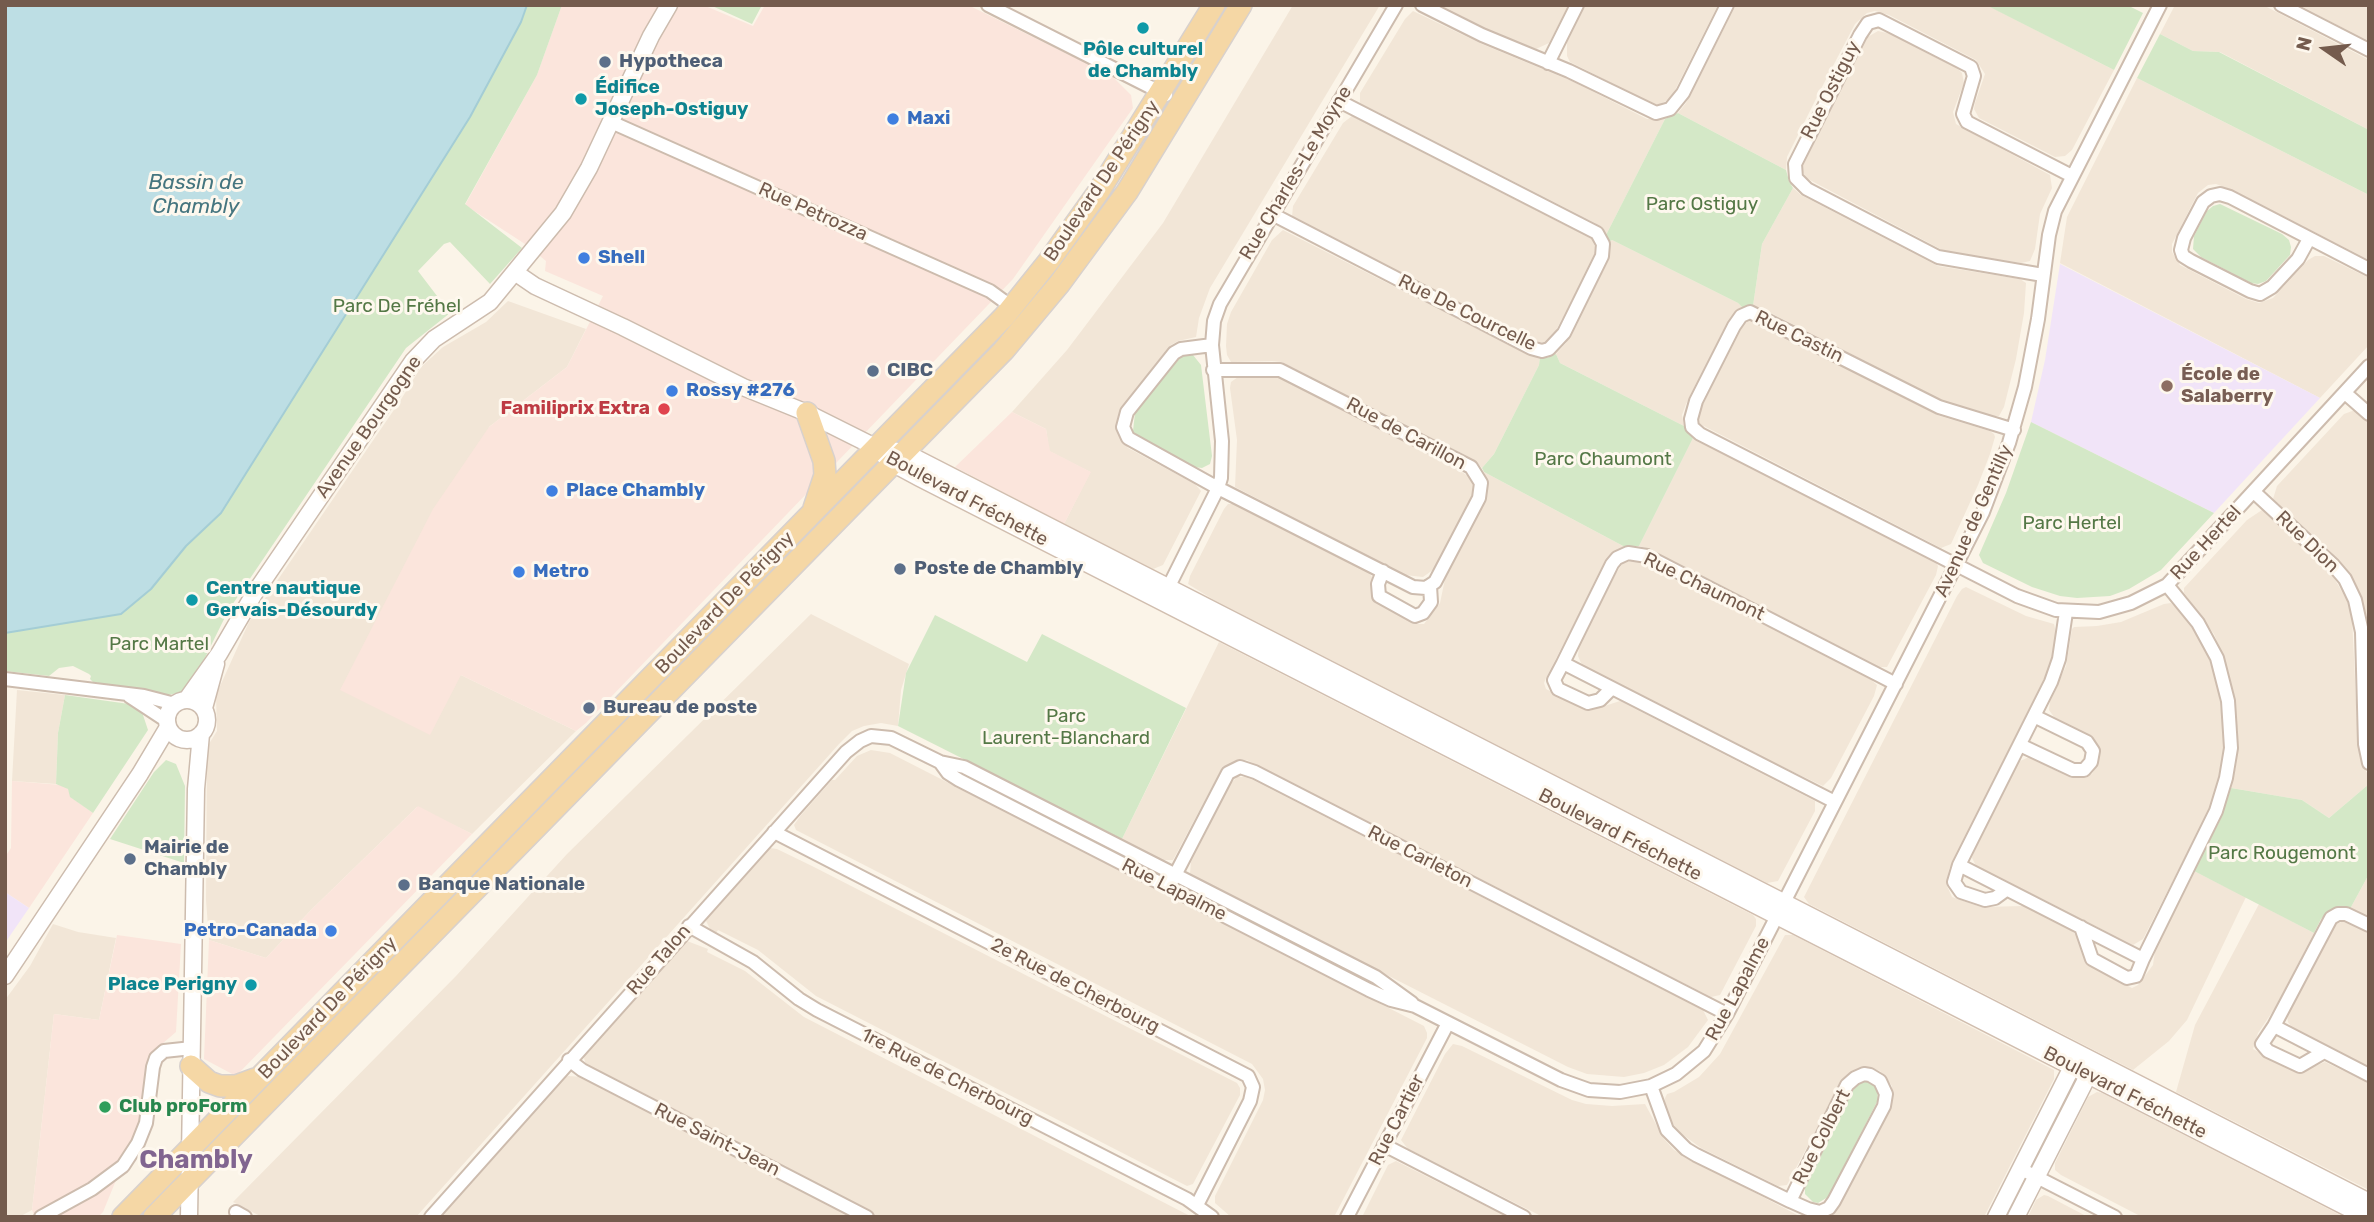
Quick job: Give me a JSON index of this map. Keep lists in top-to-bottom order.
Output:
{
  "streets": {
    "main road": ["Boulevard De Périgny", "Boulevard Fréchette"],
    "street": [
      "Rue Ostiguy",
      "Rue Charles-Le Moyne",
      "Rue Petrozza",
      "Rue De Courcelle",
      "Rue Castin",
      "Avenue Bourgogne",
      "Rue de Carillon",
      "Avenue de Gentilly",
      "Rue Dion",
      "Rue Hertel",
      "Rue Chaumont",
      "Rue Carleton",
      "Rue Lapalme",
      "Rue Talon",
      "2e Rue de Cherbourg",
      "1re Rue de Cherbourg",
      "Rue Cartier",
      "Rue Colbert",
      "Rue Saint-Jean"
    ]
  },
  "crossings": [
    ["Rue Ostiguy", "Avenue de Gentilly"],
    ["Rue Charles-Le Moyne", "Rue De Courcelle"],
    ["Rue Charles-Le Moyne", "Rue de Carillon"],
    ["Rue Charles-Le Moyne", "Boulevard Fréchette"],
    ["Boulevard De Périgny", "Rue Petrozza"],
    ["Boulevard De Périgny", "Boulevard Fréchette"],
    ["Rue Petrozza", "Avenue Bourgogne"],
    ["Rue Castin", "Avenue de Gentilly"],
    ["Rue Castin", "Rue Hertel"],
    ["Avenue Bourgogne", "Boulevard Fréchette"],
    ["Boulevard Fréchette", "Avenue de Gentilly"],
    ["Boulevard Fréchette", "Rue Lapalme"],
    ["Avenue de Gentilly", "Rue Hertel"],
    ["Avenue de Gentilly", "Rue Chaumont"],
    ["Avenue de Gentilly", "Rue Lapalme"],
    ["Rue Dion", "Rue Hertel"],
    ["Rue Carleton", "Rue Lapalme"],
    ["Rue Lapalme", "Rue Talon"],
    ["Rue Lapalme", "Rue Cartier"],
    ["Rue Lapalme", "Rue Colbert"],
    ["Rue Talon", "2e Rue de Cherbourg"],
    ["Rue Talon", "1re Rue de Cherbourg"],
    ["Rue Talon", "Rue Saint-Jean"],
    ["2e Rue de Cherbourg", "1re Rue de Cherbourg"]
  ],
  "districts": ["Chambly"],
  "water": ["Bassin de Chambly"],
  "parks": [
    "Parc Ostiguy",
    "Parc De Fréhel",
    "Parc Chaumont",
    "Parc Hertel",
    "Parc Martel",
    "Parc Laurent-Blanchard",
    "Parc Rougemont"
  ],
  "places": [
    "Pôle culturel de Chambly",
    "Hypotheca",
    "Édifice Joseph-Ostiguy",
    "Maxi",
    "Shell",
    "CIBC",
    "École de Salaberry",
    "Rossy #276",
    "Familiprix Extra",
    "Place Chambly",
    "Poste de Chambly",
    "Metro",
    "Centre nautique Gervais-Désourdy",
    "Bureau de poste",
    "Mairie de Chambly",
    "Banque Nationale",
    "Petro-Canada",
    "Place Perigny",
    "Club proForm"
  ],
  "north": "left"
}
